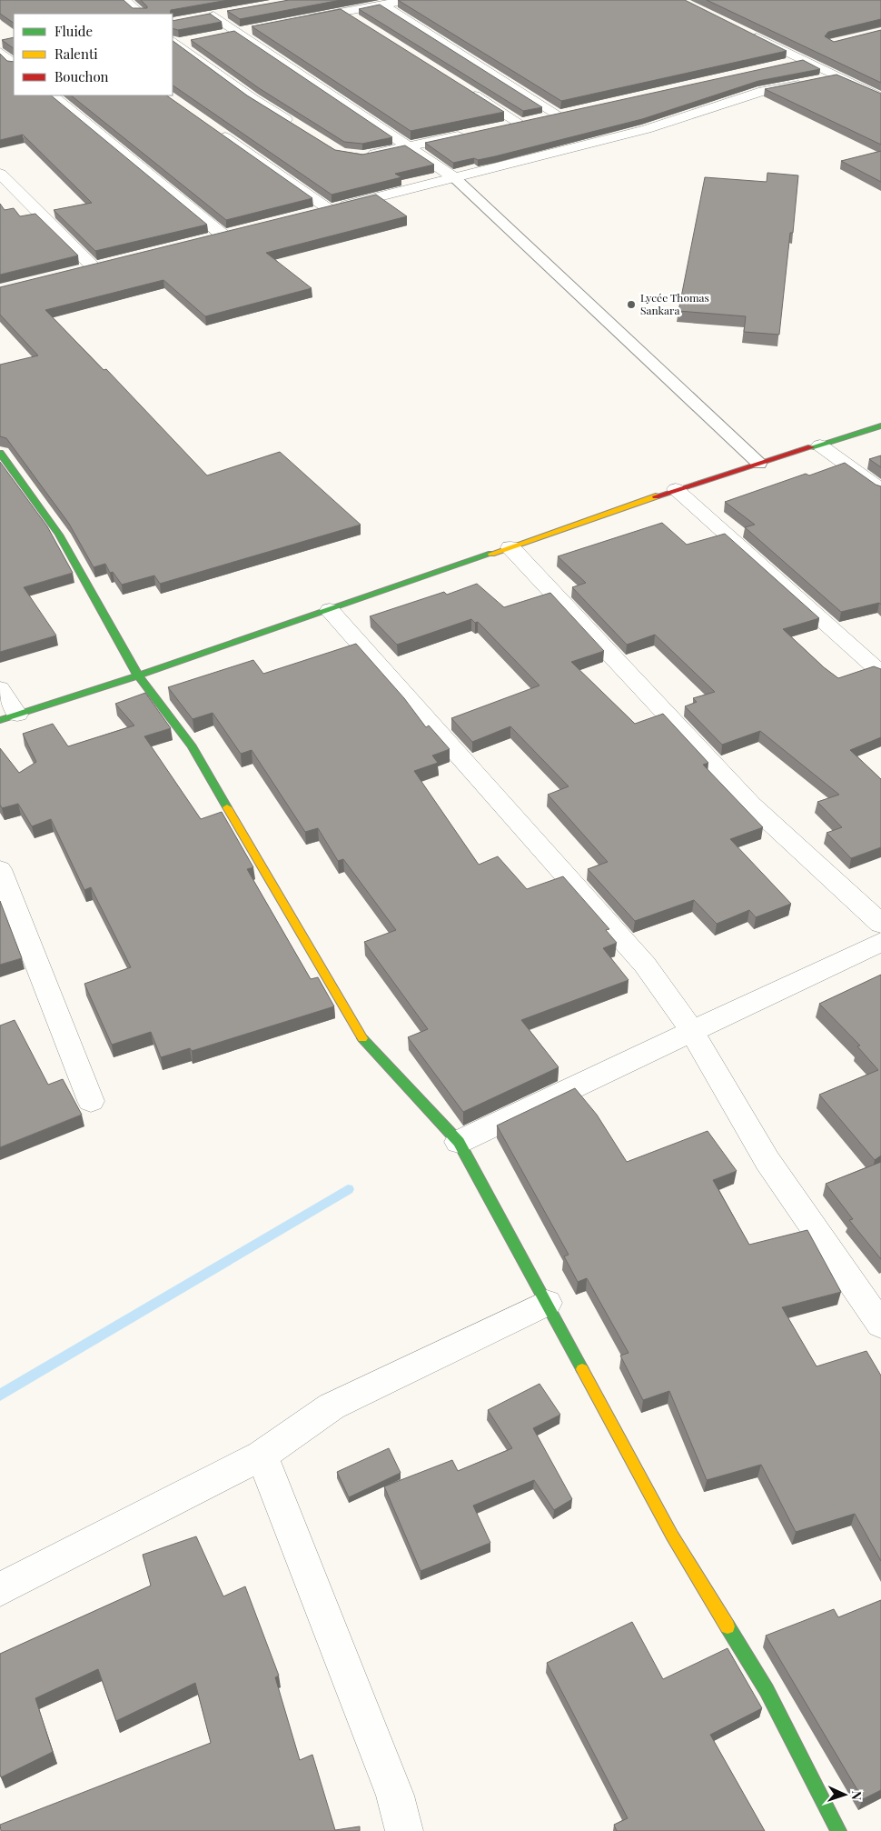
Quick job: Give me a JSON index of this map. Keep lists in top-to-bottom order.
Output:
{
  "places": ["Lycée Thomas Sankara"],
  "legend": ["Fluide", "Ralenti", "Bouchon"],
  "north": "right"
}
